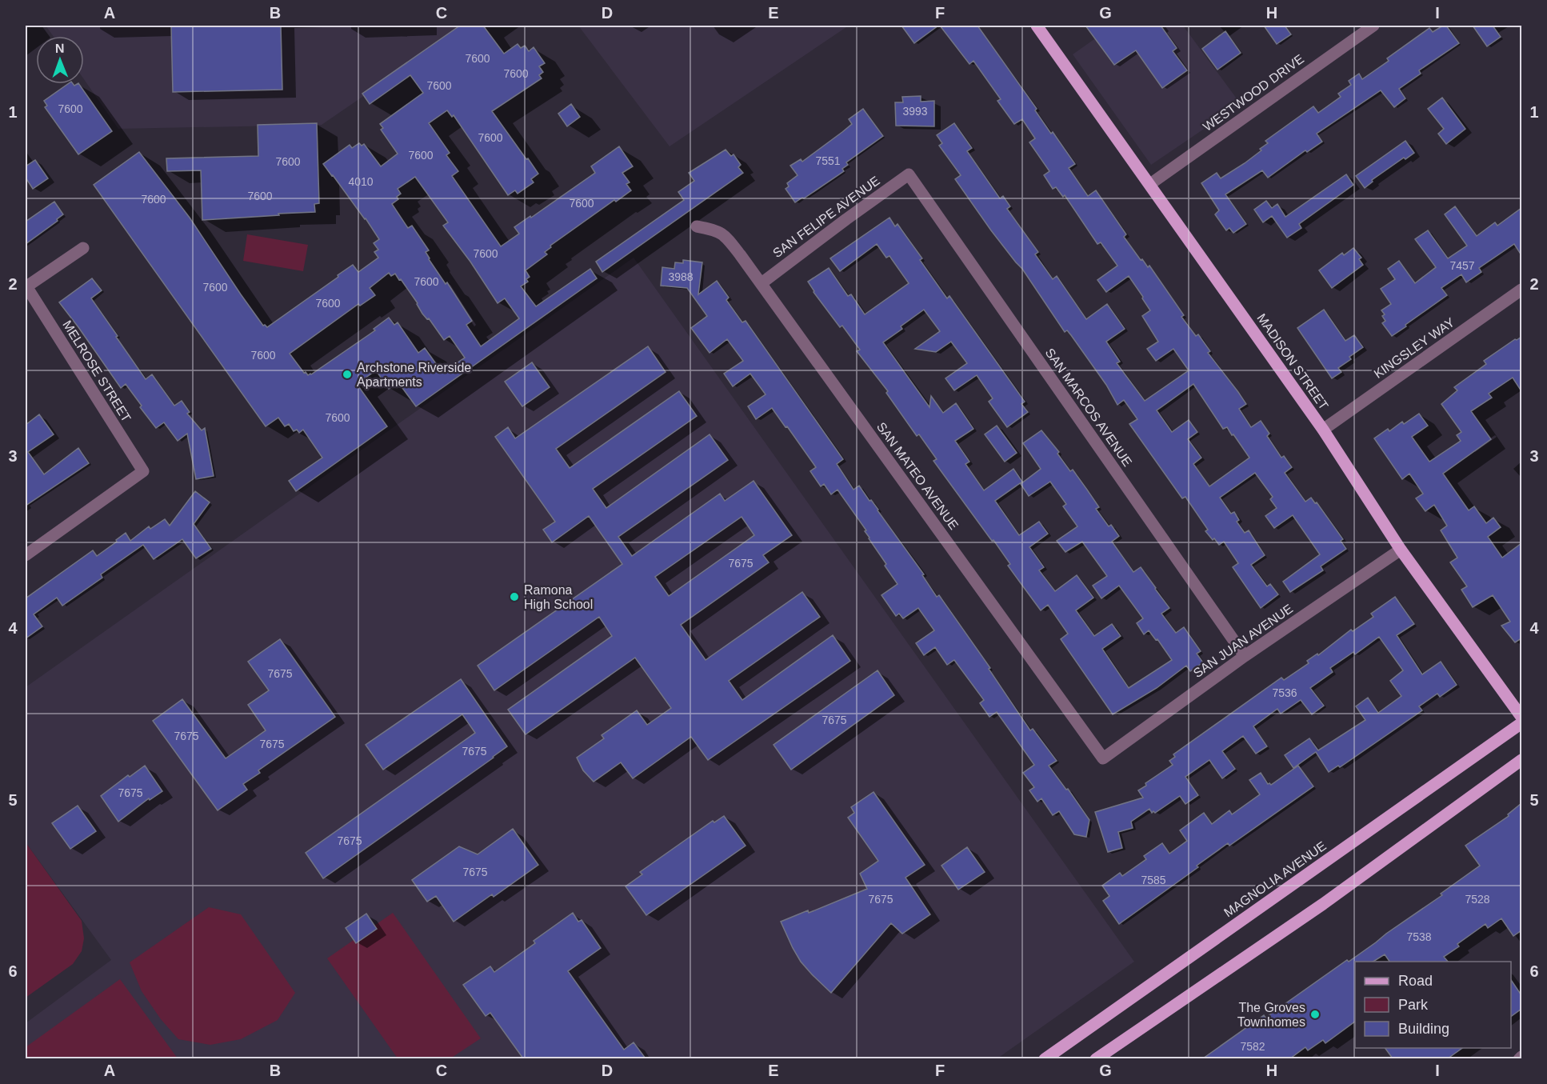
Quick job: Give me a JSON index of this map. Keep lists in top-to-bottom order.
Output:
{
  "streets": {
    "main road": ["MADISON STREET", "MAGNOLIA AVENUE"],
    "street": [
      "WESTWOOD DRIVE",
      "SAN FELIPE AVENUE",
      "KINGSLEY WAY",
      "MELROSE STREET",
      "SAN MARCOS AVENUE",
      "SAN MATEO AVENUE",
      "SAN JUAN AVENUE"
    ]
  },
  "crossings": [
    ["WESTWOOD DRIVE", "MADISON STREET"],
    ["SAN FELIPE AVENUE", "SAN MARCOS AVENUE"],
    ["SAN FELIPE AVENUE", "SAN MATEO AVENUE"],
    ["KINGSLEY WAY", "MADISON STREET"],
    ["MADISON STREET", "SAN JUAN AVENUE"],
    ["SAN MARCOS AVENUE", "SAN JUAN AVENUE"],
    ["SAN MATEO AVENUE", "SAN JUAN AVENUE"]
  ],
  "places": ["Archstone Riverside Apartments", "Ramona High School", "The Groves Townhomes"],
  "house_numbers": [
    "7600",
    "7600",
    "7600",
    "7600",
    "3993",
    "7600",
    "7600",
    "7551",
    "7600",
    "4010",
    "7600",
    "7600",
    "7600",
    "7600",
    "7457",
    "3988",
    "7600",
    "7600",
    "7600",
    "7600",
    "7600",
    "7675",
    "7675",
    "7536",
    "7675",
    "7675",
    "7675",
    "7675",
    "7675",
    "7675",
    "7675",
    "7585",
    "7675",
    "7528",
    "7538",
    "7582"
  ],
  "legend": ["Road", "Park", "Building"],
  "north": "top",
  "grid": {
    "columns": [
      "A",
      "B",
      "C",
      "D",
      "E",
      "F",
      "G",
      "H",
      "I"
    ],
    "rows": [
      "1",
      "2",
      "3",
      "4",
      "5",
      "6"
    ]
  }
}
